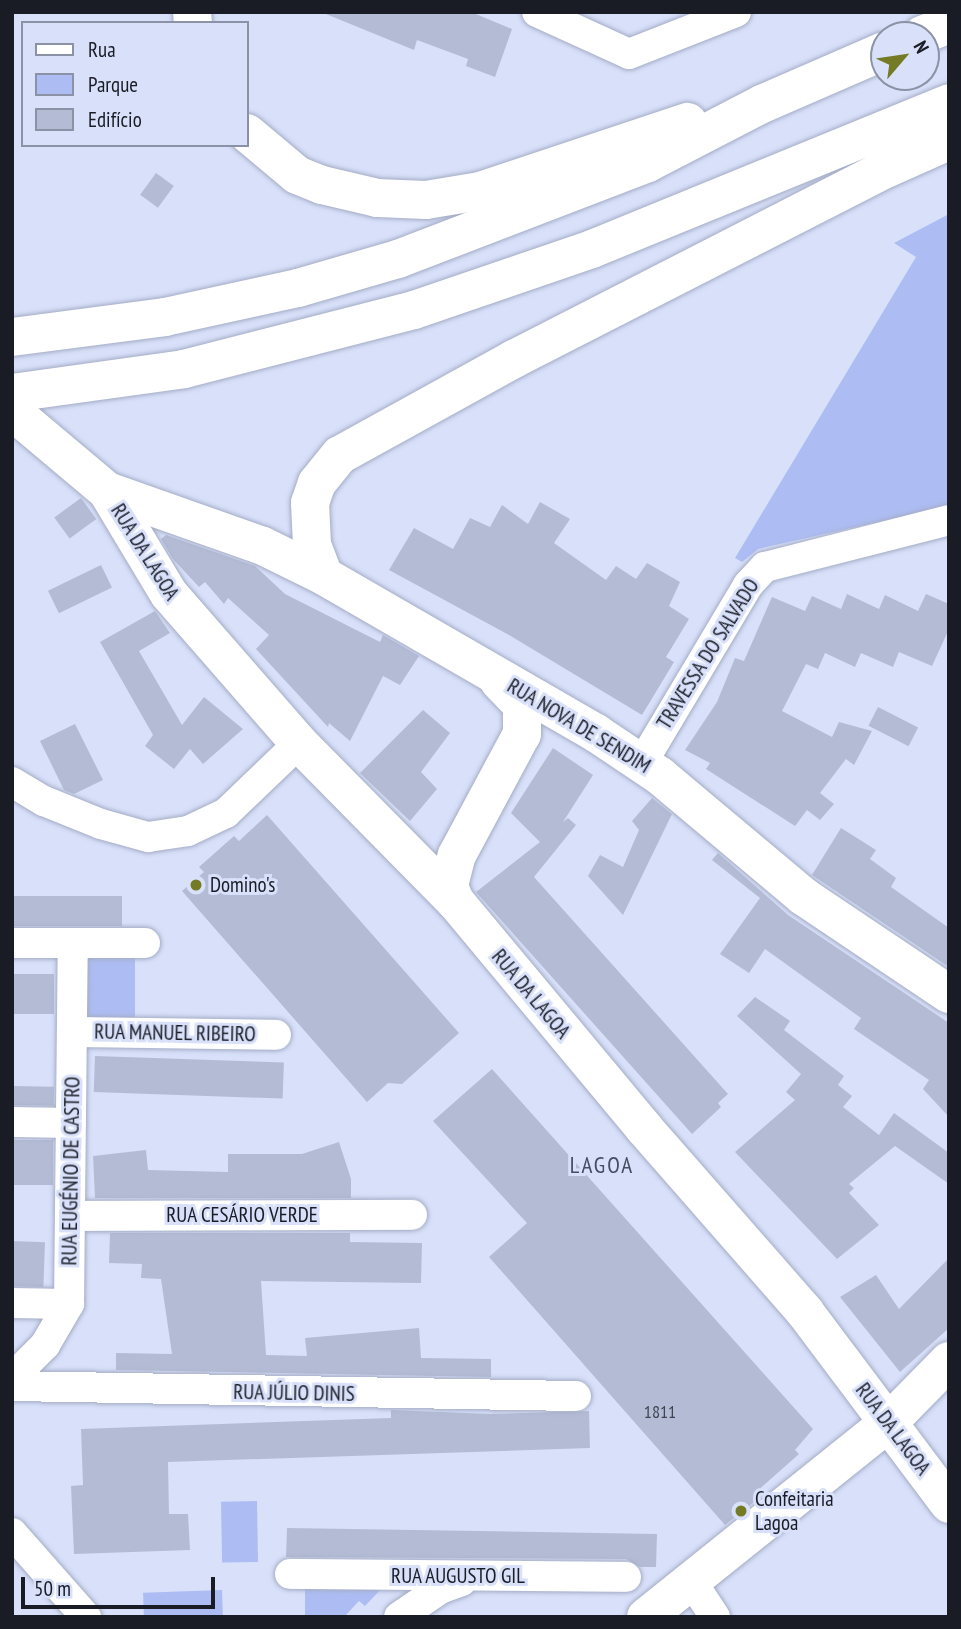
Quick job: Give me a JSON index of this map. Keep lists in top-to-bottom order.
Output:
{
  "streets": {
    "main road": ["RUA DA LAGOA", "RUA NOVA DE SENDIM"],
    "street": [
      "TRAVESSA DO SALVADO",
      "RUA MANUEL RIBEIRO",
      "RUA EUGÉNIO DE CASTRO",
      "RUA CESÁRIO VERDE",
      "RUA JÚLIO DINIS",
      "RUA AUGUSTO GIL"
    ]
  },
  "crossings": [
    ["RUA DA LAGOA", "RUA NOVA DE SENDIM"],
    ["TRAVESSA DO SALVADO", "RUA NOVA DE SENDIM"],
    ["RUA MANUEL RIBEIRO", "RUA EUGÉNIO DE CASTRO"],
    ["RUA EUGÉNIO DE CASTRO", "RUA CESÁRIO VERDE"]
  ],
  "districts": ["LAGOA"],
  "places": ["Domino's", "Confeitaria Lagoa"],
  "house_numbers": ["1811"],
  "legend": ["Rua", "Parque", "Edifício"],
  "scale_bar": "50 m",
  "north": "top right"
}
